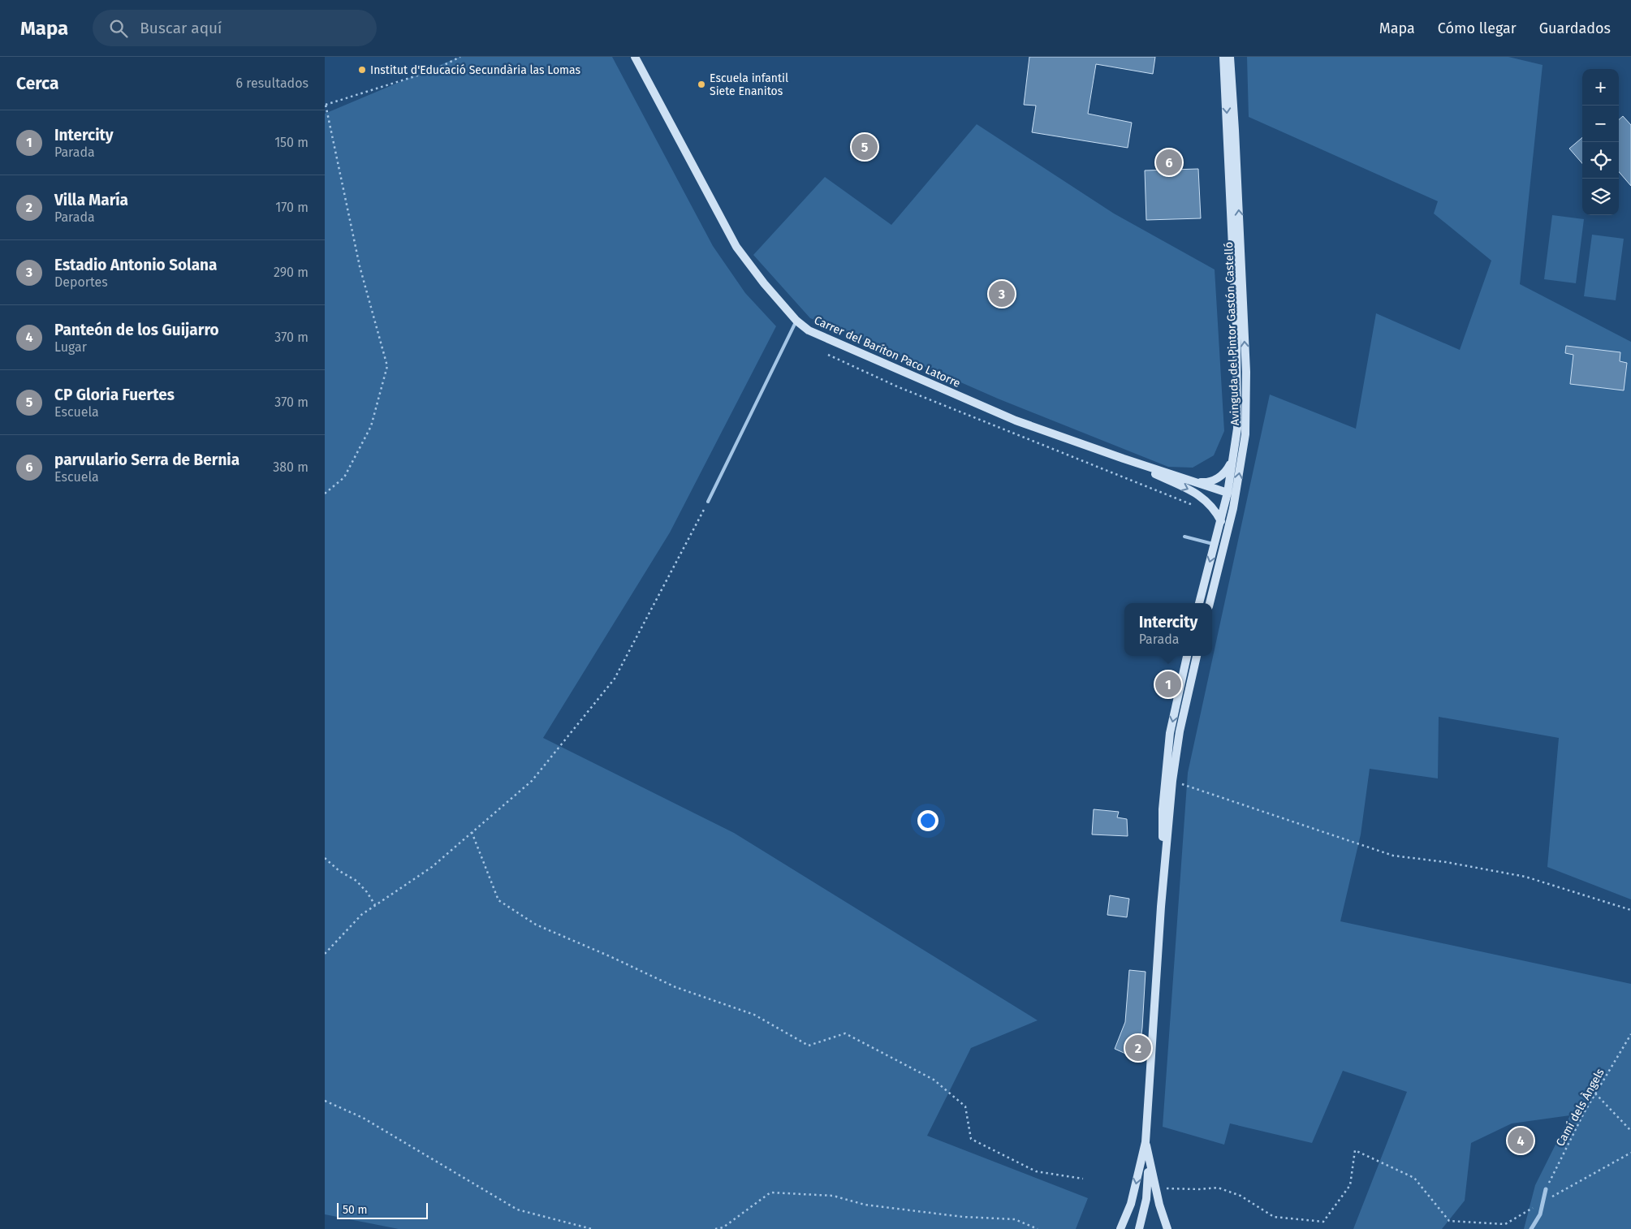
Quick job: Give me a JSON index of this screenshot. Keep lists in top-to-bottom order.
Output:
{
  "streets": {
    "main road": ["Avinguda del Pintor Gastón Castelló", "Carrer del Baríton Paco Latorre"],
    "path": ["Camí dels Àngels"]
  },
  "crossings": [
    ["Avinguda del Pintor Gastón Castelló", "Carrer del Baríton Paco Latorre"]
  ],
  "places": ["Institut d'Educació Secundària las Lomas", "Escuela infantil Siete Enanitos"],
  "scale_bar": "50 m",
  "page": {
    "header": "Mapa",
    "search": "Buscar aquí",
    "nav": ["Mapa", "Cómo llegar", "Guardados"],
    "heading": ["Cerca", "6 resultados"],
    "map_buttons": ["+", "−"],
    "list": [
      {
        "mark": "1",
        "name": "Intercity",
        "note": "Parada",
        "value": "150 m"
      },
      {
        "mark": "2",
        "name": "Villa María",
        "note": "Parada",
        "value": "170 m"
      },
      {
        "mark": "3",
        "name": "Estadio Antonio Solana",
        "note": "Deportes",
        "value": "290 m"
      },
      {
        "mark": "4",
        "name": "Panteón de los Guijarro",
        "note": "Lugar",
        "value": "370 m"
      },
      {
        "mark": "5",
        "name": "CP Gloria Fuertes",
        "note": "Escuela",
        "value": "370 m"
      },
      {
        "mark": "6",
        "name": "parvulario Serra de Bernia",
        "note": "Escuela",
        "value": "380 m"
      }
    ],
    "pins": [
      "5",
      "6",
      "3",
      "1",
      "2",
      "4"
    ],
    "popup": ["Intercity", "Parada"],
    "scale": "50 m"
  }
}
